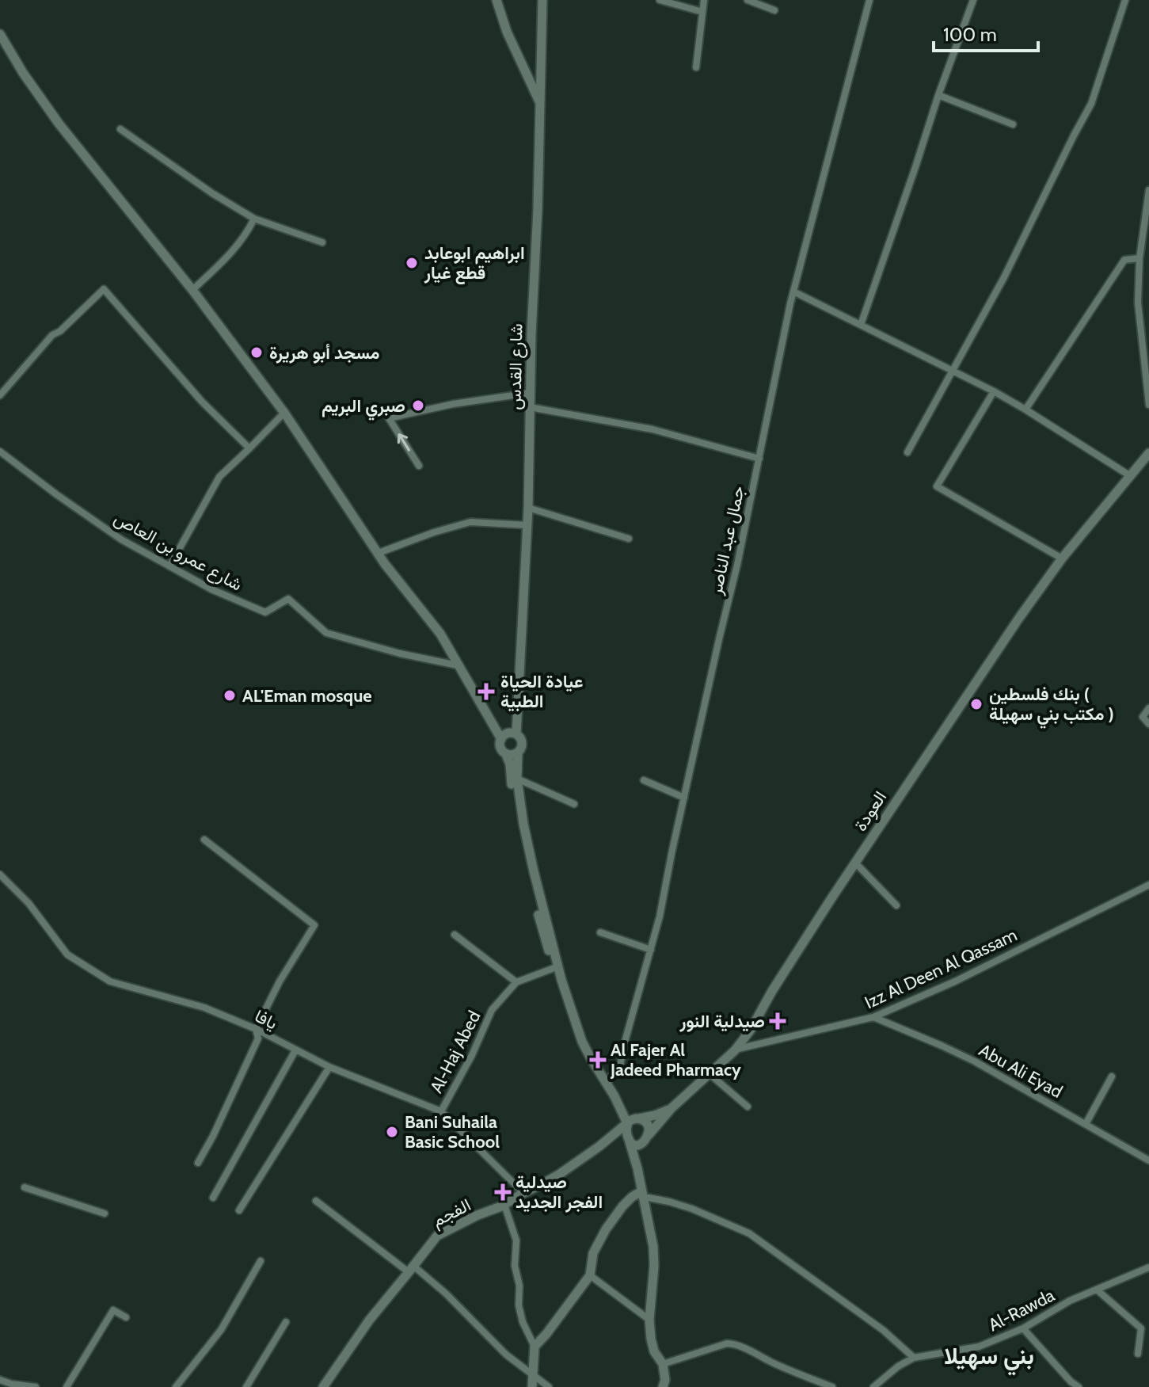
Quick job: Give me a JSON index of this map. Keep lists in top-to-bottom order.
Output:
{
  "streets": {
    "main road": ["شارع القدس", "العودة", "الفجم"],
    "street": [
      "جمال عبد الناصر",
      "شارع عمرو بن العاص",
      "Izz Al Deen Al Qassam",
      "يافا",
      "Al-Haj Abed",
      "Abu Ali Eyad",
      "Al-Rawda"
    ]
  },
  "crossings": [
    ["العودة", "Izz Al Deen Al Qassam"],
    ["العودة", "الفجم"],
    ["Izz Al Deen Al Qassam", "Abu Ali Eyad"],
    ["يافا", "Al-Haj Abed"],
    ["يافا", "الفجم"]
  ],
  "districts": ["بني سهيلا"],
  "places": {
    "other": [
      "ابراهيم ابوعابد قطع غيار",
      "مسجد أبو هريرة",
      "صبري البريم",
      "AL'Eman mosque",
      "بنك فلسطين ( مكتب بني سهيلة )",
      "Bani Suhaila Basic School"
    ],
    "health": [
      "عيادة الحياة الطبية",
      "صيدلية النور",
      "Al Fajer Al Jadeed Pharmacy",
      "صيدلية الفجر الجديد"
    ]
  },
  "scale_bar": "100 m"
}
